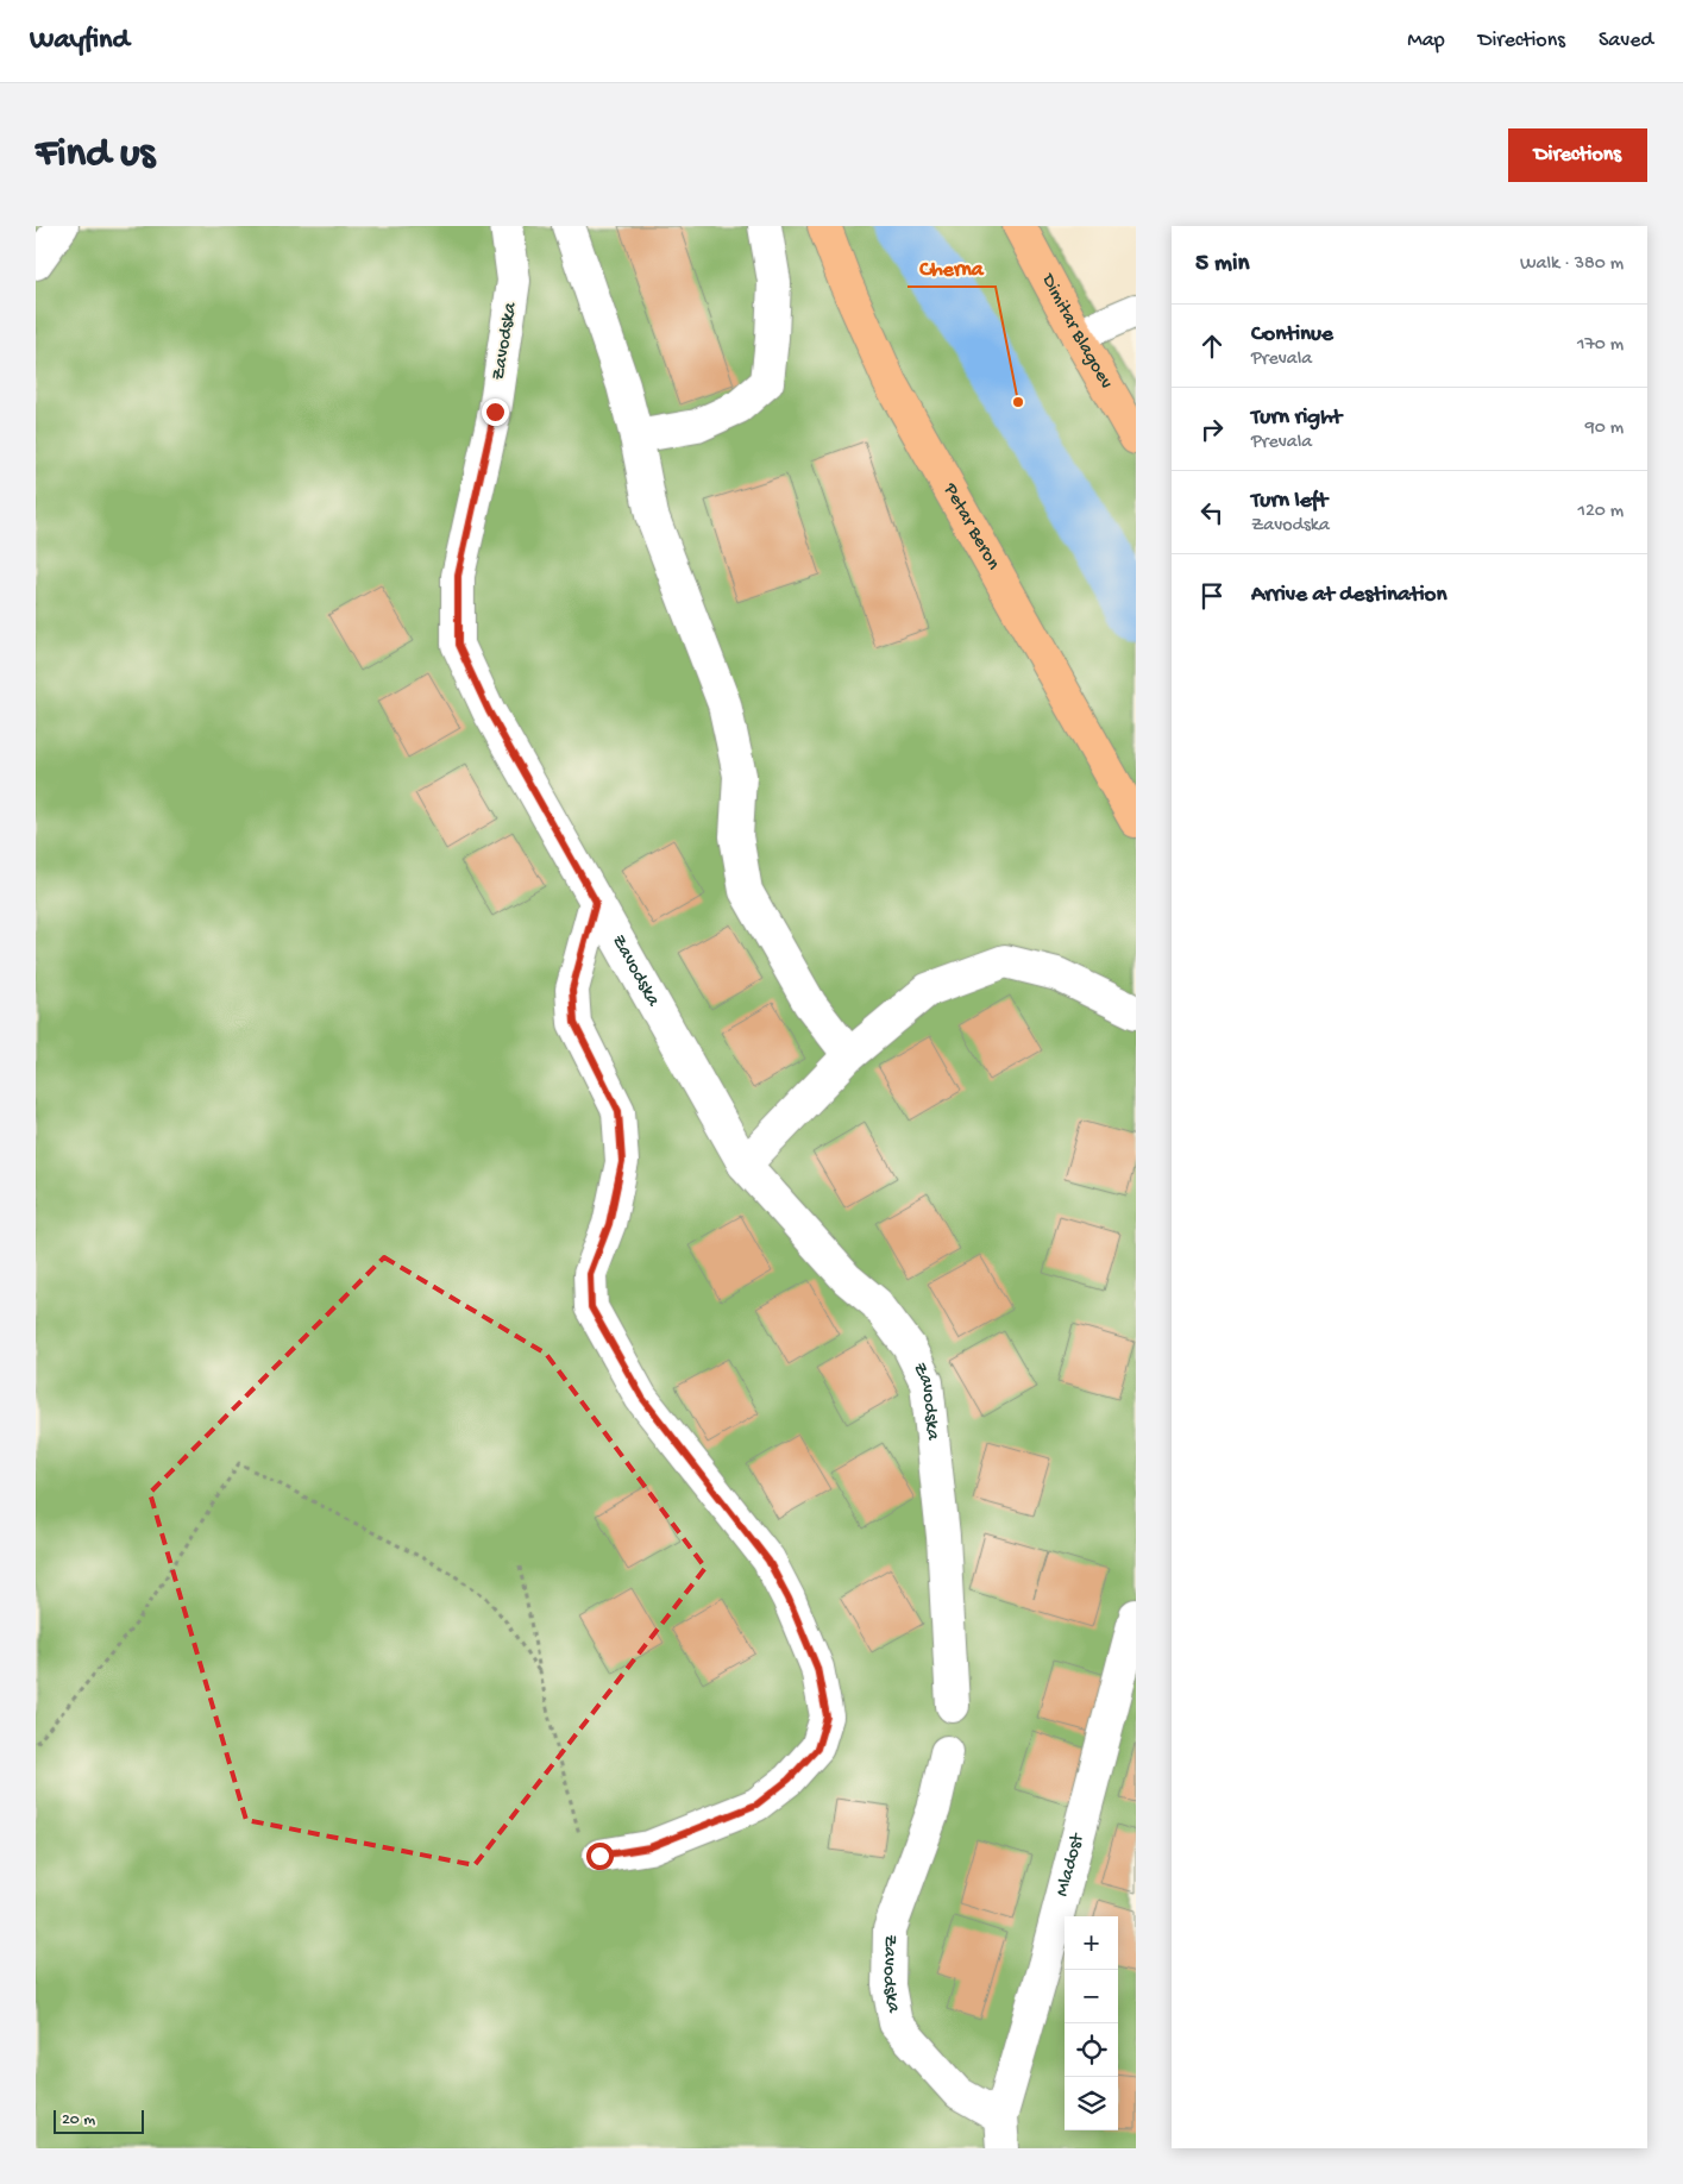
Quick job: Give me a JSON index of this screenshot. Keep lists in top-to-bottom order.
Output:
{
  "streets": {
    "main road": ["Dimitar Blagoev", "Petar Beron"],
    "street": ["Zavodska", "Mladost"]
  },
  "crossings": [
    ["Zavodska", "Mladost"]
  ],
  "places": ["Cherna"],
  "scale_bar": "20 m",
  "page": {
    "header": "Wayfind",
    "nav": ["Map", "Directions", "Saved"],
    "buttons": "Directions",
    "title": "Find us",
    "heading": ["5 min", "Walk · 380 m"],
    "list": [
      ["Continue", "Prevala", "170 m"],
      ["Turn right", "Prevala", "90 m"],
      ["Turn left", "Zavodska", "120 m"],
      "Arrive at destination"
    ],
    "map_buttons": ["+", "−"],
    "scale": "20 m"
  }
}
